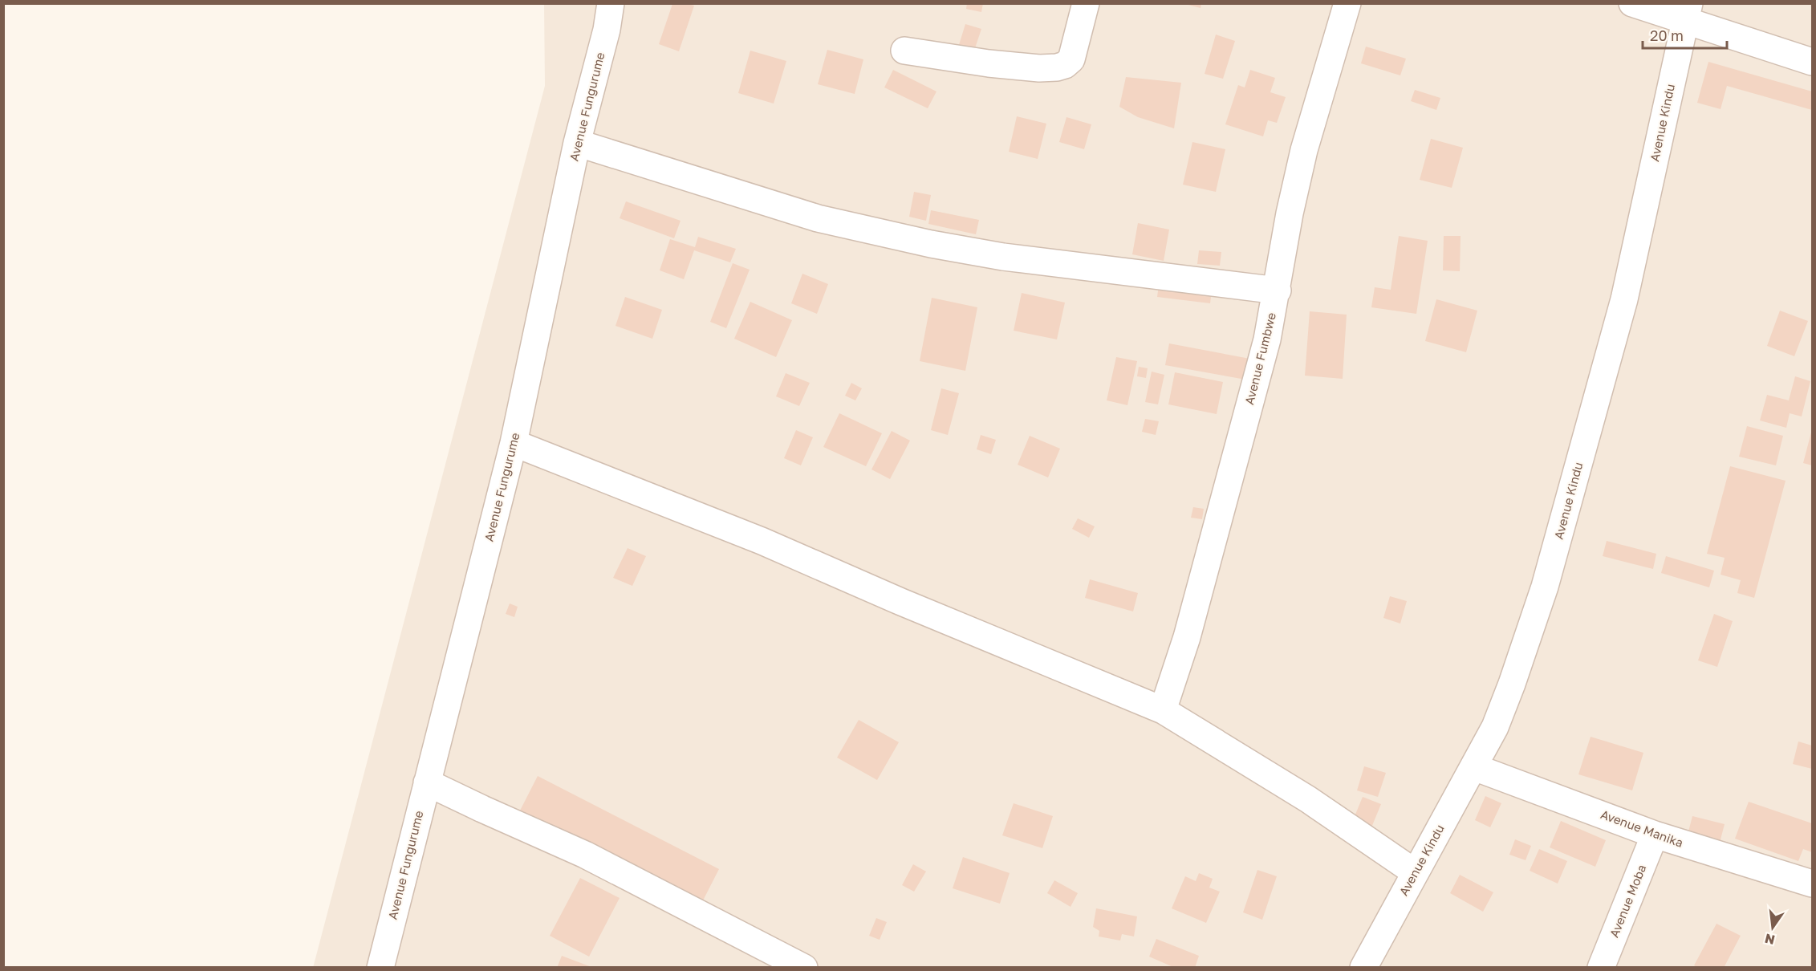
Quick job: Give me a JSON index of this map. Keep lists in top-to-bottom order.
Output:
{
  "streets": {
    "street": [
      "Avenue Fungurume",
      "Avenue Kindu",
      "Avenue Fumbwe",
      "Avenue Manika",
      "Avenue Moba"
    ]
  },
  "crossings": [
    ["Avenue Kindu", "Avenue Manika"],
    ["Avenue Manika", "Avenue Moba"]
  ],
  "scale_bar": "20 m",
  "north": "bottom"
}
